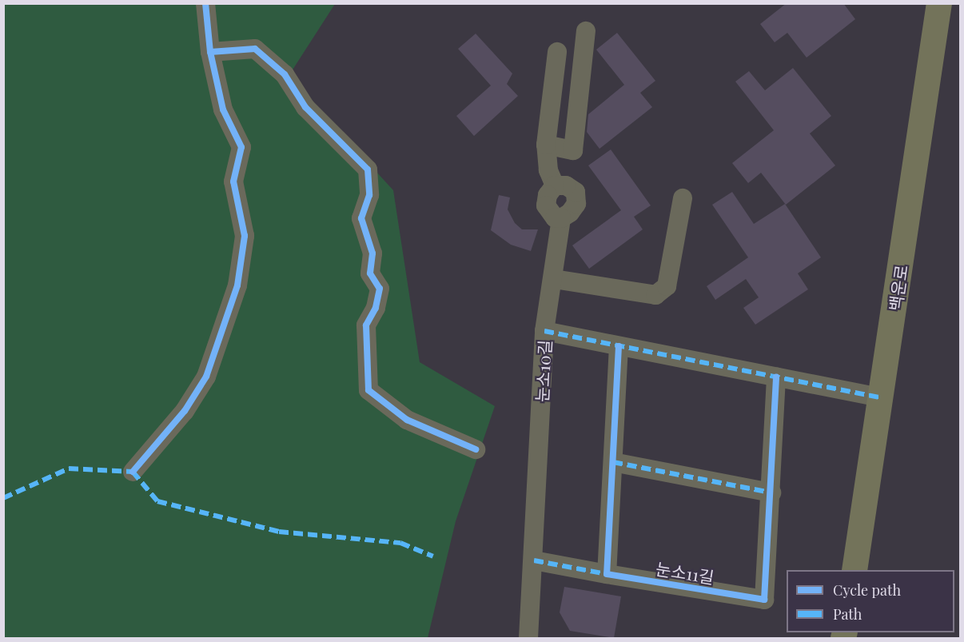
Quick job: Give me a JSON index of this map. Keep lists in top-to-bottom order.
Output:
{
  "streets": {
    "main road": ["백운로"],
    "street": ["눈소10길", "눈소11길"]
  },
  "crossings": [
    ["백운로", "눈소10길"],
    ["눈소10길", "눈소11길"]
  ],
  "legend": ["Cycle path", "Path"]
}
